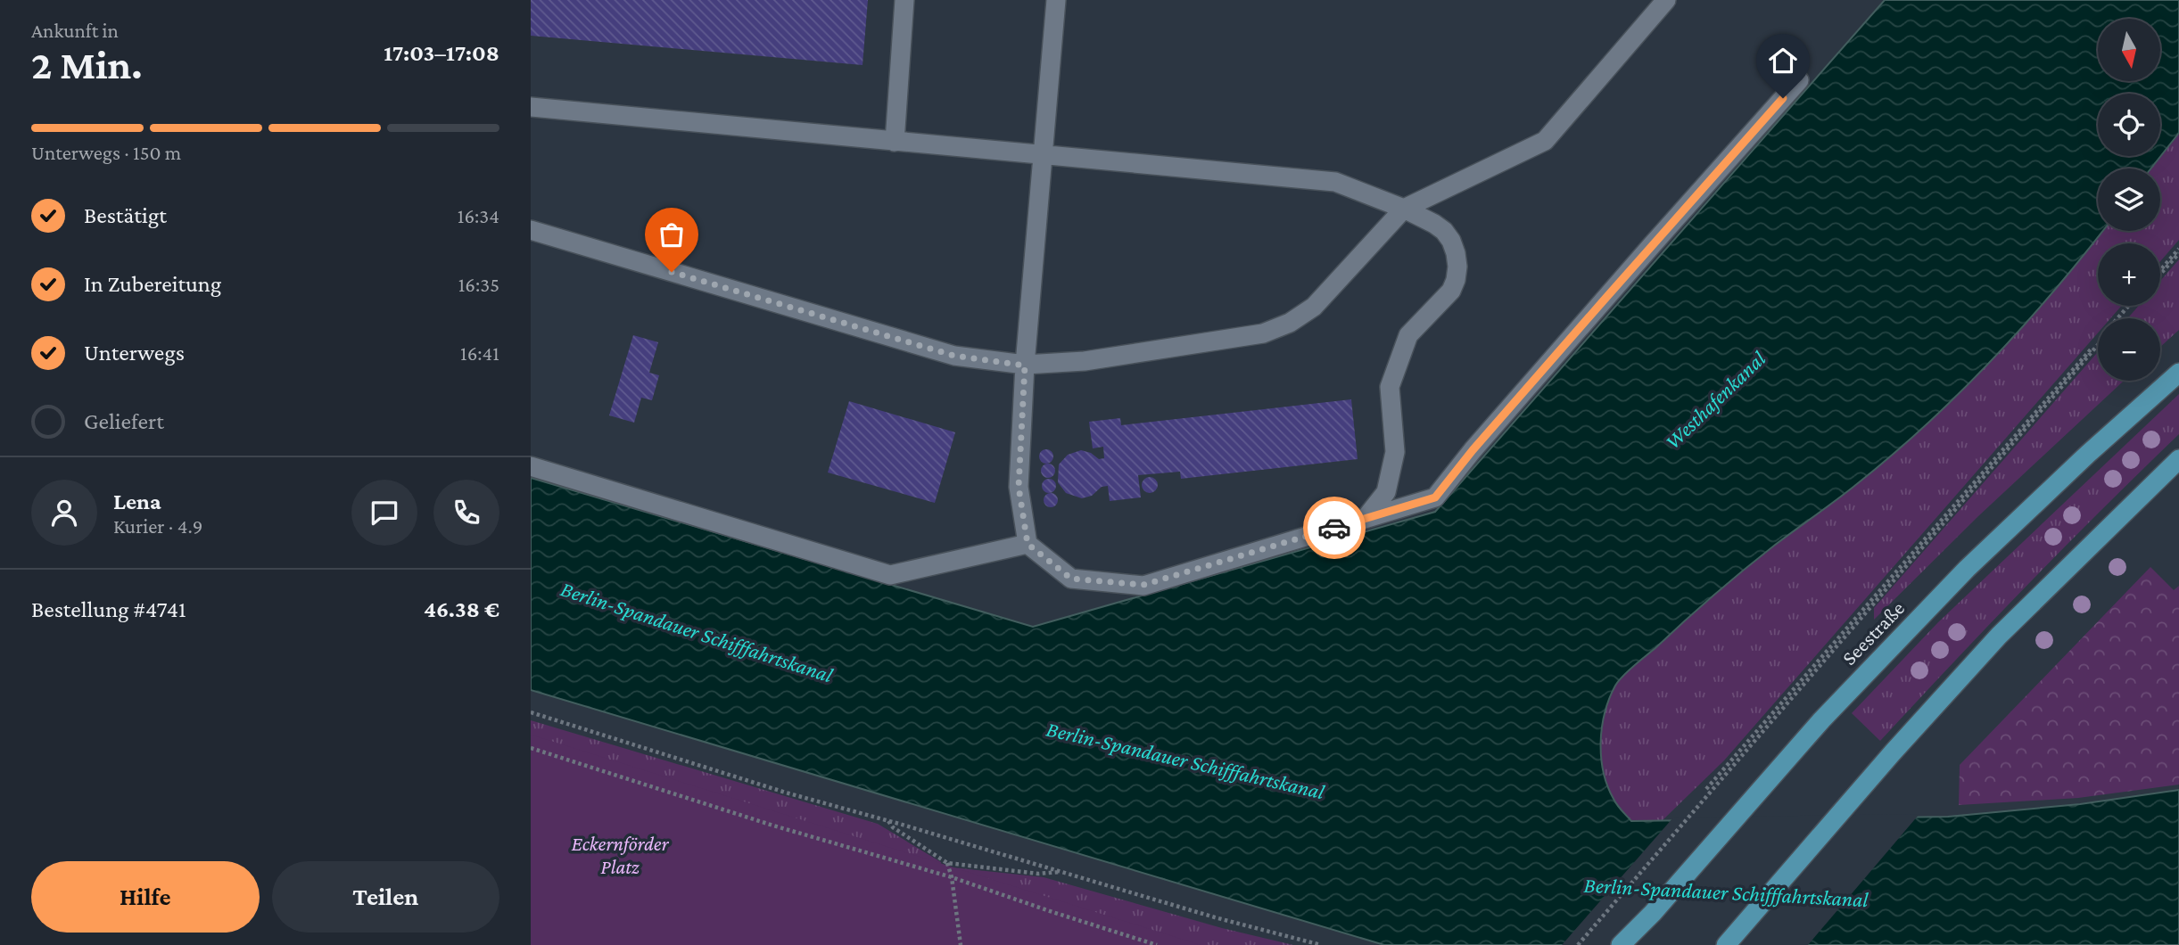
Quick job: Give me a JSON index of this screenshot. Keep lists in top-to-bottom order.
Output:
{
  "streets": {
    "main road": ["Seestraße"]
  },
  "water": ["Westhafenkanal", "Berlin-Spandauer Schifffahrtskanal"],
  "parks": ["Eckernförder Platz"],
  "north": "bottom",
  "page": {
    "heading": ["2 Min.", "Ankunft in", "17:03–17:08"],
    "panel": [
      "Lena",
      "Kurier · 4.9",
      "Bestellung #4741",
      "46.38 €"
    ],
    "map_buttons": ["+", "−"],
    "bar": "Unterwegs · 150 m",
    "list": [
      ["Bestätigt", "16:34"],
      ["In Zubereitung", "16:35"],
      ["Unterwegs", "16:41"],
      "Geliefert"
    ],
    "buttons": ["Hilfe", "Teilen"]
  }
}
